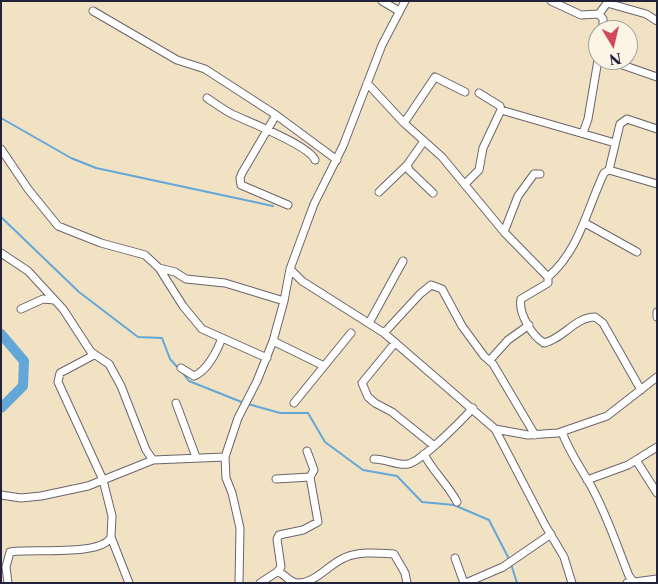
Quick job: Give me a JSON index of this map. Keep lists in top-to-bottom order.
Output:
{
  "north": "bottom"
}
